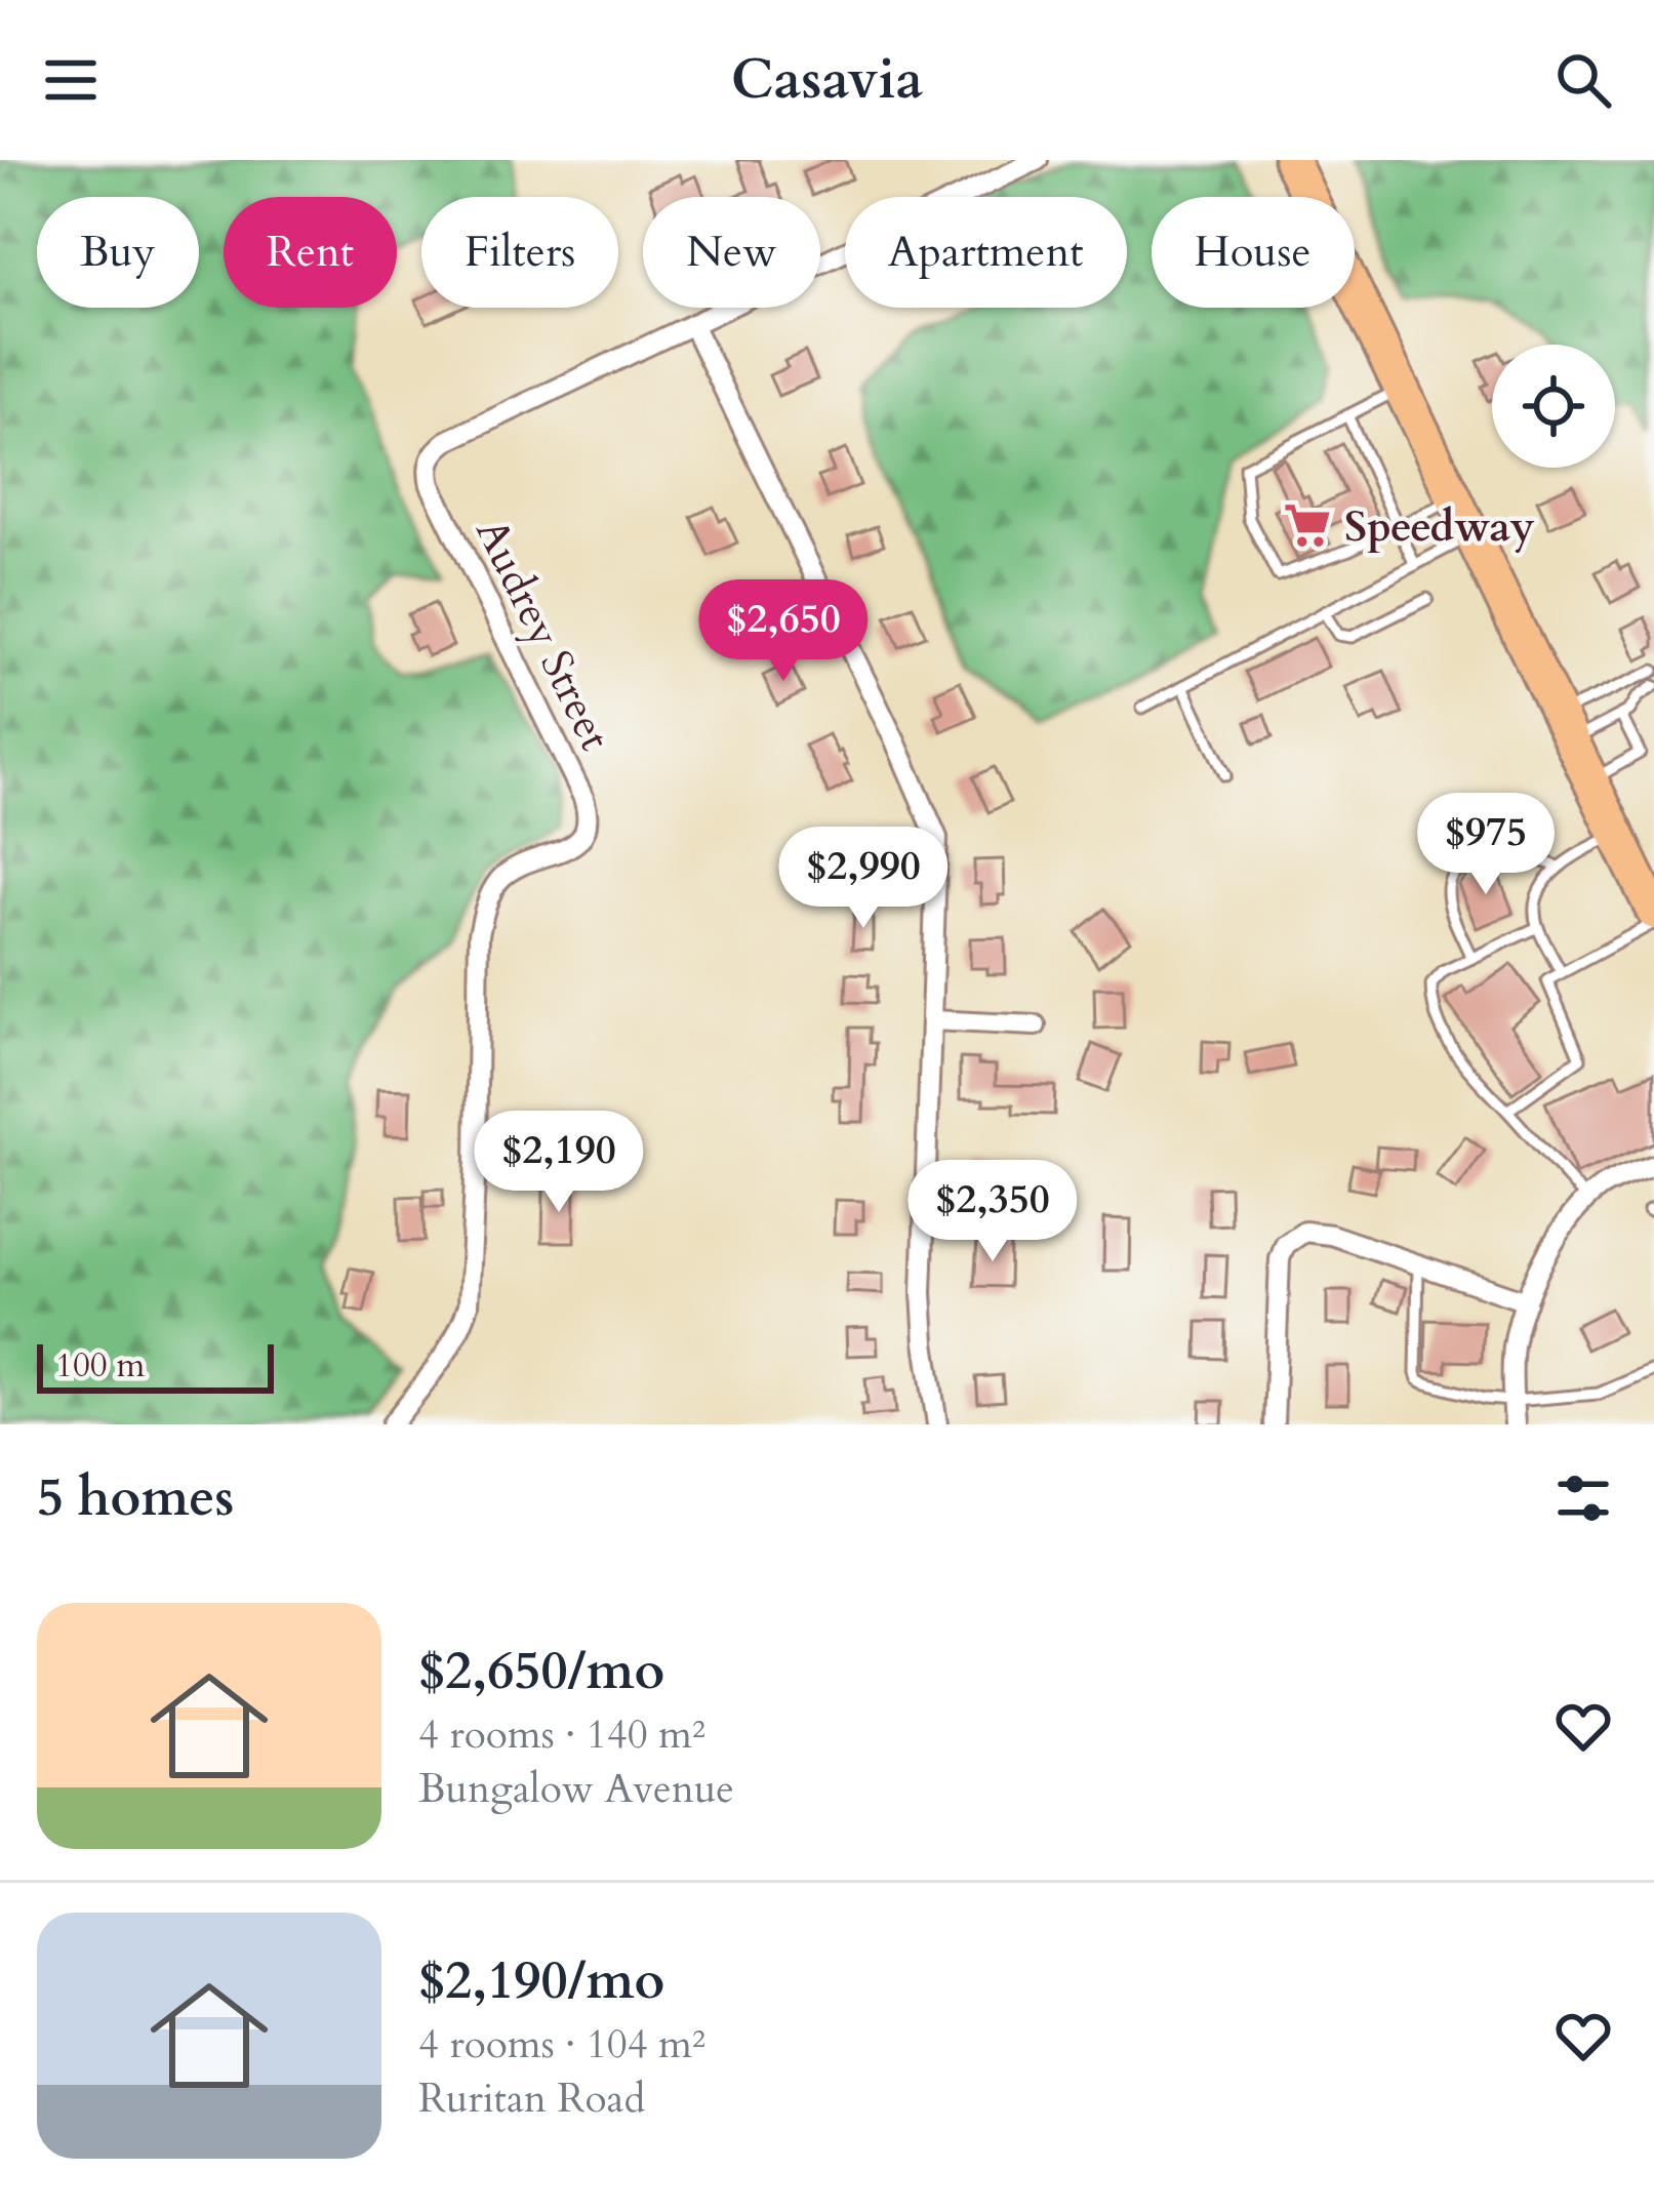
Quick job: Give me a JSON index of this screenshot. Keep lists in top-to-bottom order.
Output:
{
  "streets": {
    "street": ["Audrey Street"]
  },
  "places": {
    "supermarket": ["Speedway"]
  },
  "scale_bar": "100 m",
  "page": {
    "header": "Casavia",
    "chip": [
      "Buy",
      "Rent",
      "Filters",
      "New",
      "Apartment",
      "House"
    ],
    "price": [
      "$2,650",
      "$975",
      "$2,990",
      "$2,190",
      "$2,350"
    ],
    "scale": "100 m",
    "heading": "5 homes",
    "list": [
      {
        "name": "$2,650/mo",
        "note": "4 rooms · 140 m² · Bungalow Avenue"
      },
      {
        "name": "$2,190/mo",
        "note": "4 rooms · 104 m² · Ruritan Road"
      }
    ]
  }
}
